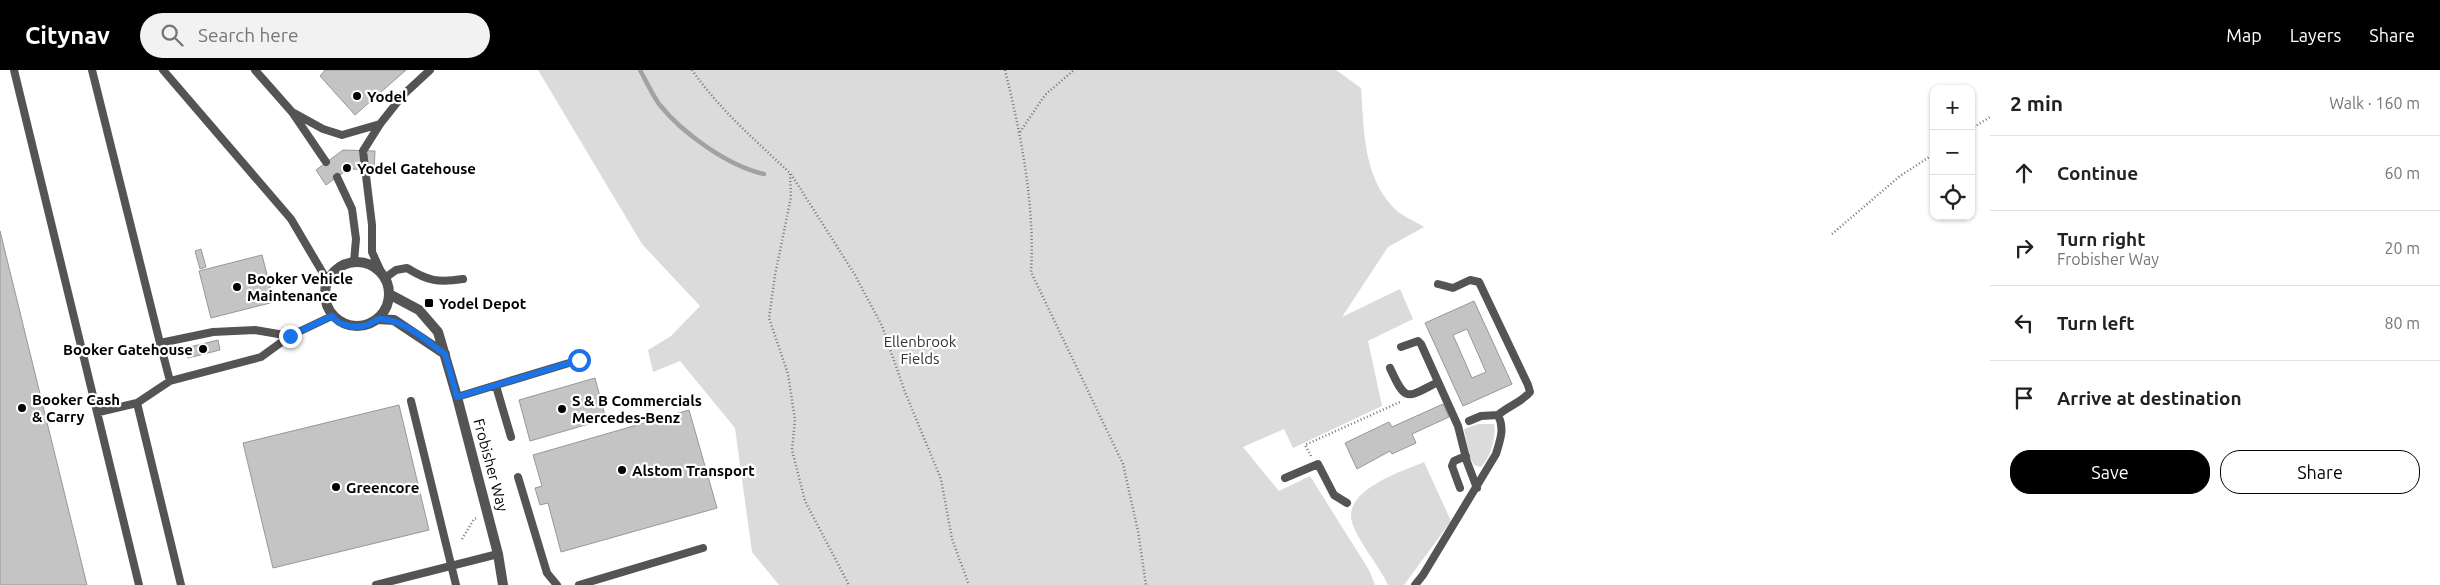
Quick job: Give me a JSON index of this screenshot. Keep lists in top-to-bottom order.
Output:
{
  "streets": {
    "street": ["Frobisher Way"]
  },
  "parks": ["Ellenbrook Fields"],
  "places": {
    "other": [
      "Yodel",
      "Yodel Gatehouse",
      "Booker Vehicle Maintenance",
      "Booker Gatehouse",
      "Booker Cash & Carry",
      "S & B Commercials Mercedes-Benz",
      "Alstom Transport",
      "Greencore"
    ],
    "transit": ["Yodel Depot"]
  },
  "page": {
    "header": "Citynav",
    "search": "Search here",
    "nav": ["Map", "Layers", "Share"],
    "heading": ["2 min", "Walk · 160 m"],
    "map_buttons": ["+", "−"],
    "list": [
      ["Continue", "60 m"],
      ["Turn right", "Frobisher Way", "20 m"],
      ["Turn left", "80 m"],
      "Arrive at destination"
    ],
    "buttons": ["Save", "Share"]
  }
}
